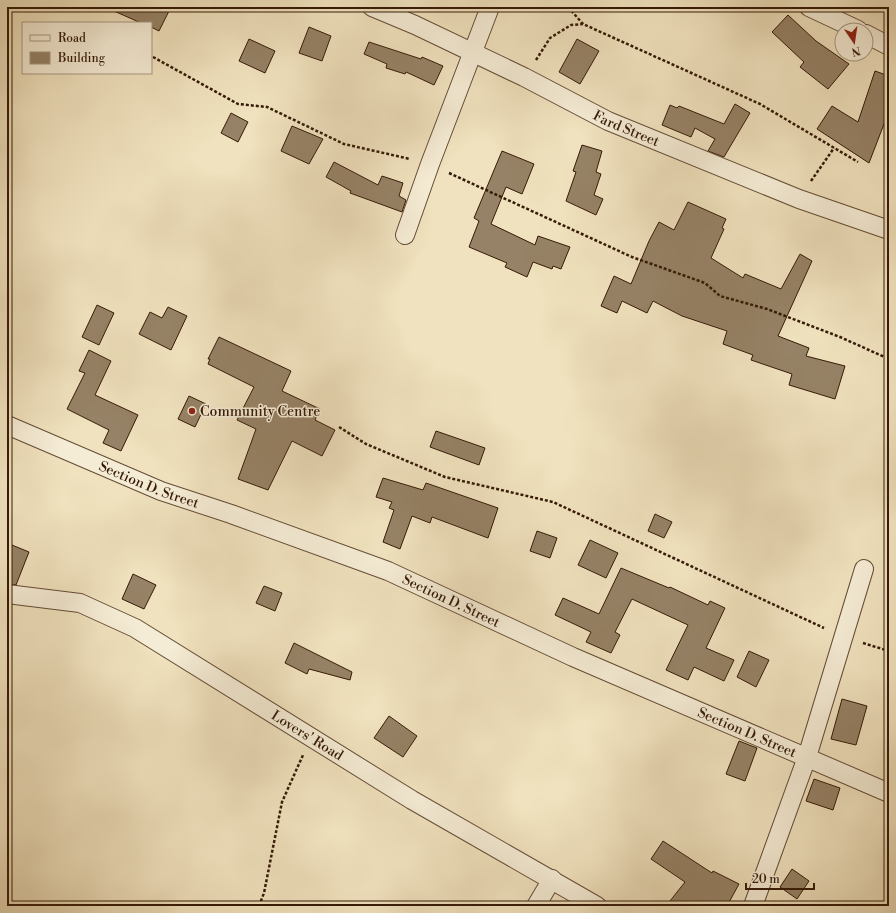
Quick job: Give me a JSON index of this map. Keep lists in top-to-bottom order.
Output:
{
  "streets": {
    "street": ["Fard Street", "Section D. Street", "Lovers' Road"]
  },
  "places": ["Community Centre"],
  "legend": ["Road", "Building"],
  "scale_bar": "20 m",
  "north": "bottom"
}
